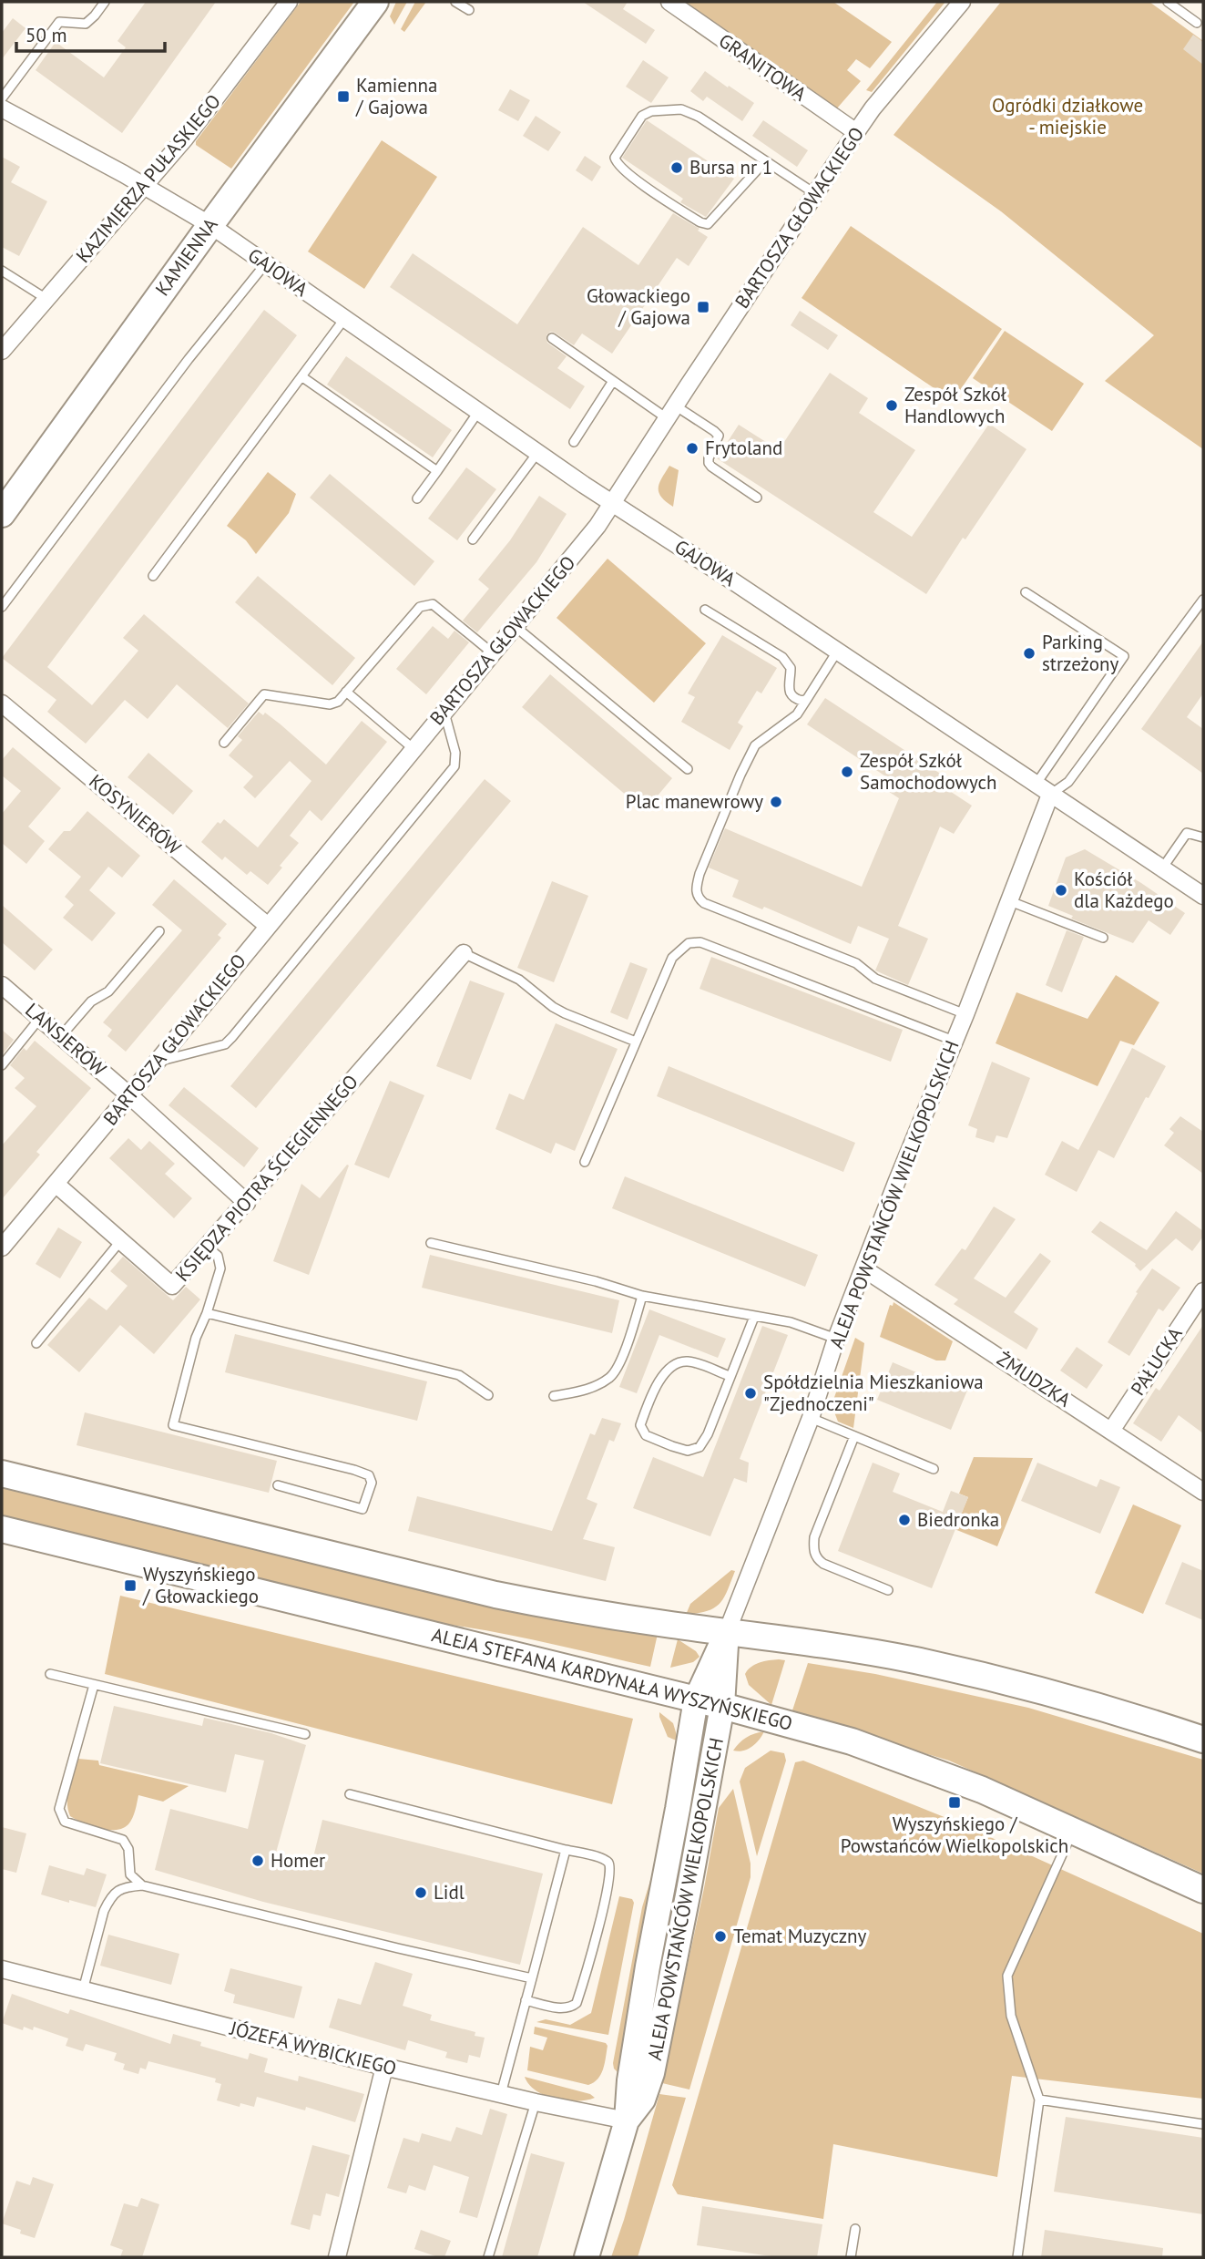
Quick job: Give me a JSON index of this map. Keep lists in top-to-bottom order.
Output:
{
  "streets": {
    "main road": ["KAMIENNA", "ALEJA STEFANA KARDYNAŁA WYSZYŃSKIEGO"],
    "street": [
      "GRANITOWA",
      "KAZIMIERZA PUŁASKIEGO",
      "BARTOSZA GŁOWACKIEGO",
      "GAJOWA",
      "KOSYNIERÓW",
      "LANSJERÓW",
      "KSIĘDZA PIOTRA ŚCIEGIENNEGO",
      "ALEJA POWSTAŃCÓW WIELKOPOLSKICH",
      "PAŁUCKA",
      "ŻMUDZKA",
      "JÓZEFA WYBICKIEGO"
    ]
  },
  "crossings": [
    ["GRANITOWA", "BARTOSZA GŁOWACKIEGO"],
    ["KAZIMIERZA PUŁASKIEGO", "GAJOWA"],
    ["BARTOSZA GŁOWACKIEGO", "GAJOWA"],
    ["BARTOSZA GŁOWACKIEGO", "KOSYNIERÓW"],
    ["BARTOSZA GŁOWACKIEGO", "LANSJERÓW"],
    ["BARTOSZA GŁOWACKIEGO", "KSIĘDZA PIOTRA ŚCIEGIENNEGO"],
    ["KAMIENNA", "GAJOWA"],
    ["GAJOWA", "ALEJA POWSTAŃCÓW WIELKOPOLSKICH"],
    ["LANSJERÓW", "KSIĘDZA PIOTRA ŚCIEGIENNEGO"],
    ["ALEJA POWSTAŃCÓW WIELKOPOLSKICH", "ŻMUDZKA"],
    ["ALEJA POWSTAŃCÓW WIELKOPOLSKICH", "ALEJA STEFANA KARDYNAŁA WYSZYŃSKIEGO"],
    ["ALEJA POWSTAŃCÓW WIELKOPOLSKICH", "JÓZEFA WYBICKIEGO"],
    ["PAŁUCKA", "ŻMUDZKA"]
  ],
  "parks": ["Ogródki działkowe - miejskie"],
  "places": {
    "transit": [
      "Kamienna / Gajowa",
      "Głowackiego / Gajowa",
      "Wyszyńskiego / Głowackiego",
      "Wyszyńskiego / Powstańców Wielkopolskich"
    ],
    "other": [
      "Bursa nr 1",
      "Zespół Szkół Handlowych",
      "Frytoland",
      "Parking strzeżony",
      "Zespół Szkół Samochodowych",
      "Plac manewrowy",
      "Kościół dla Każdego",
      "Spółdzielnia Mieszkaniowa \"Zjednoczeni\"",
      "Biedronka",
      "Homer",
      "Lidl",
      "Temat Muzyczny"
    ]
  },
  "scale_bar": "50 m"
}
